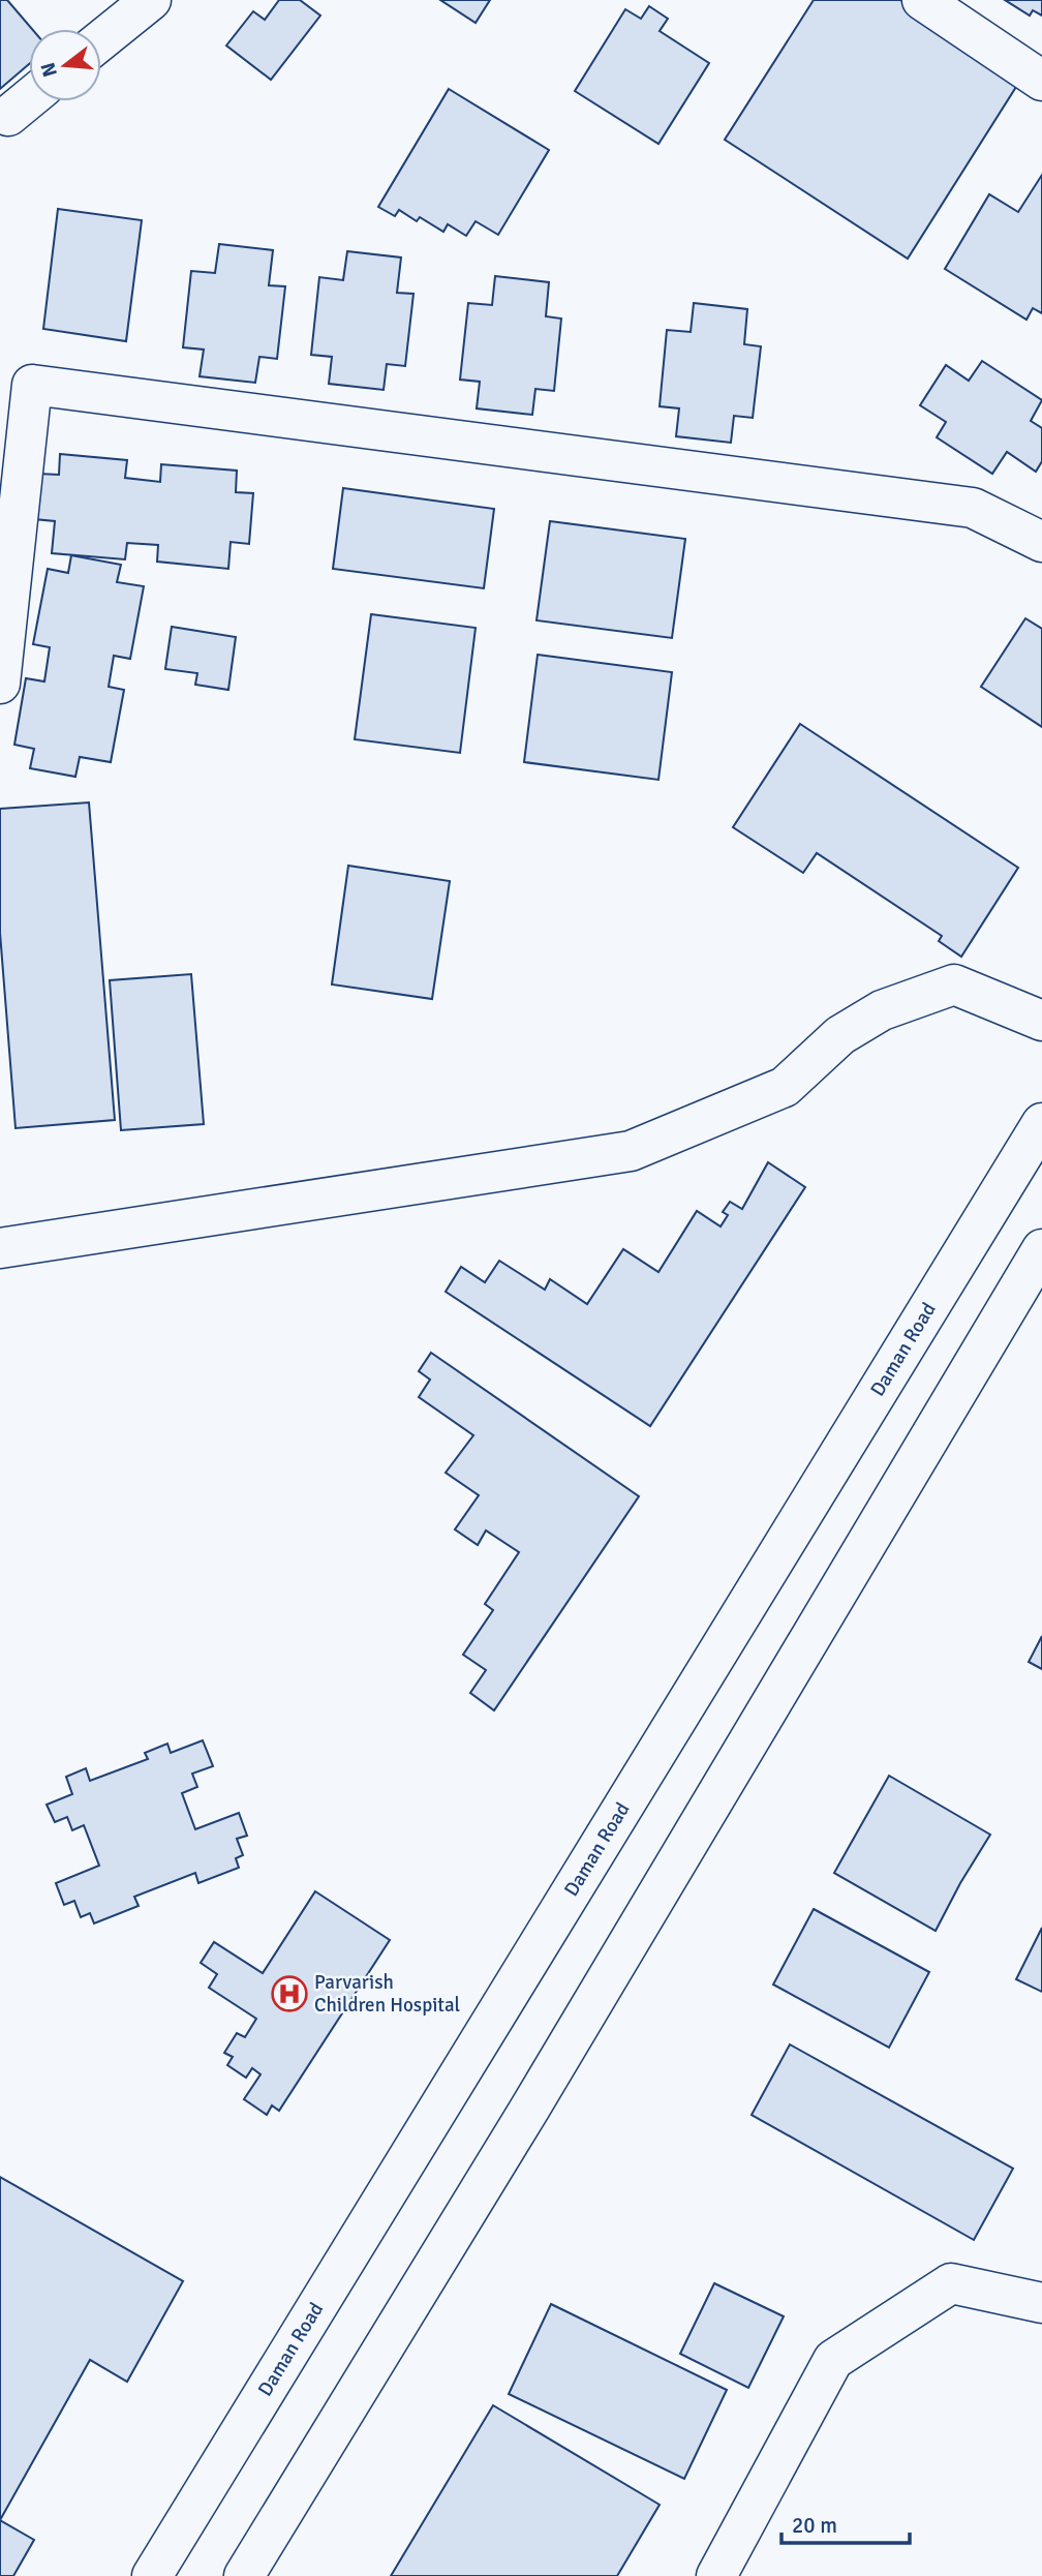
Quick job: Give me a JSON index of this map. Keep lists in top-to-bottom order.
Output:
{
  "streets": {
    "main road": ["Daman Road"]
  },
  "places": {
    "hospital": ["Parvarish Children Hospital"]
  },
  "scale_bar": "20 m",
  "north": "left"
}
